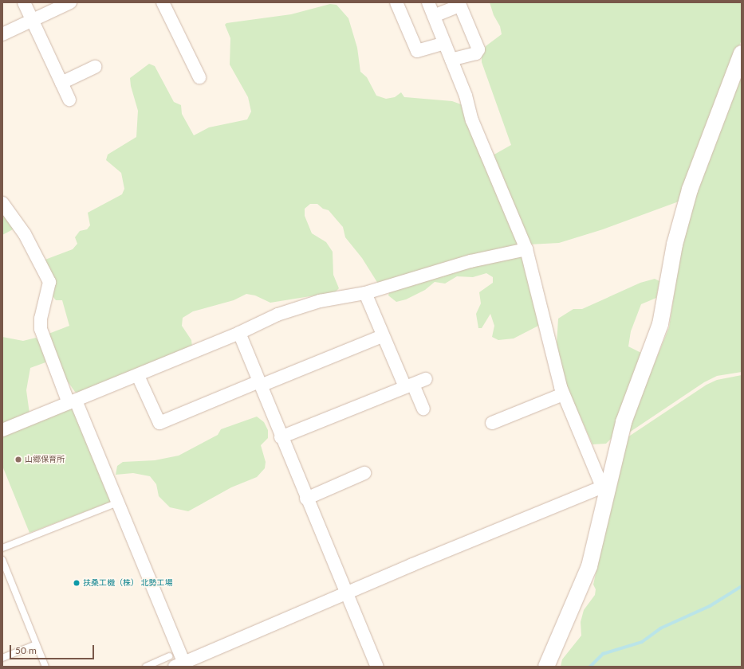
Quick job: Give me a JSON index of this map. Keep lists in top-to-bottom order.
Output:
{
  "places": ["山郷保育所", "扶桑工機（株） 北勢工場"],
  "scale_bar": "50 m"
}
